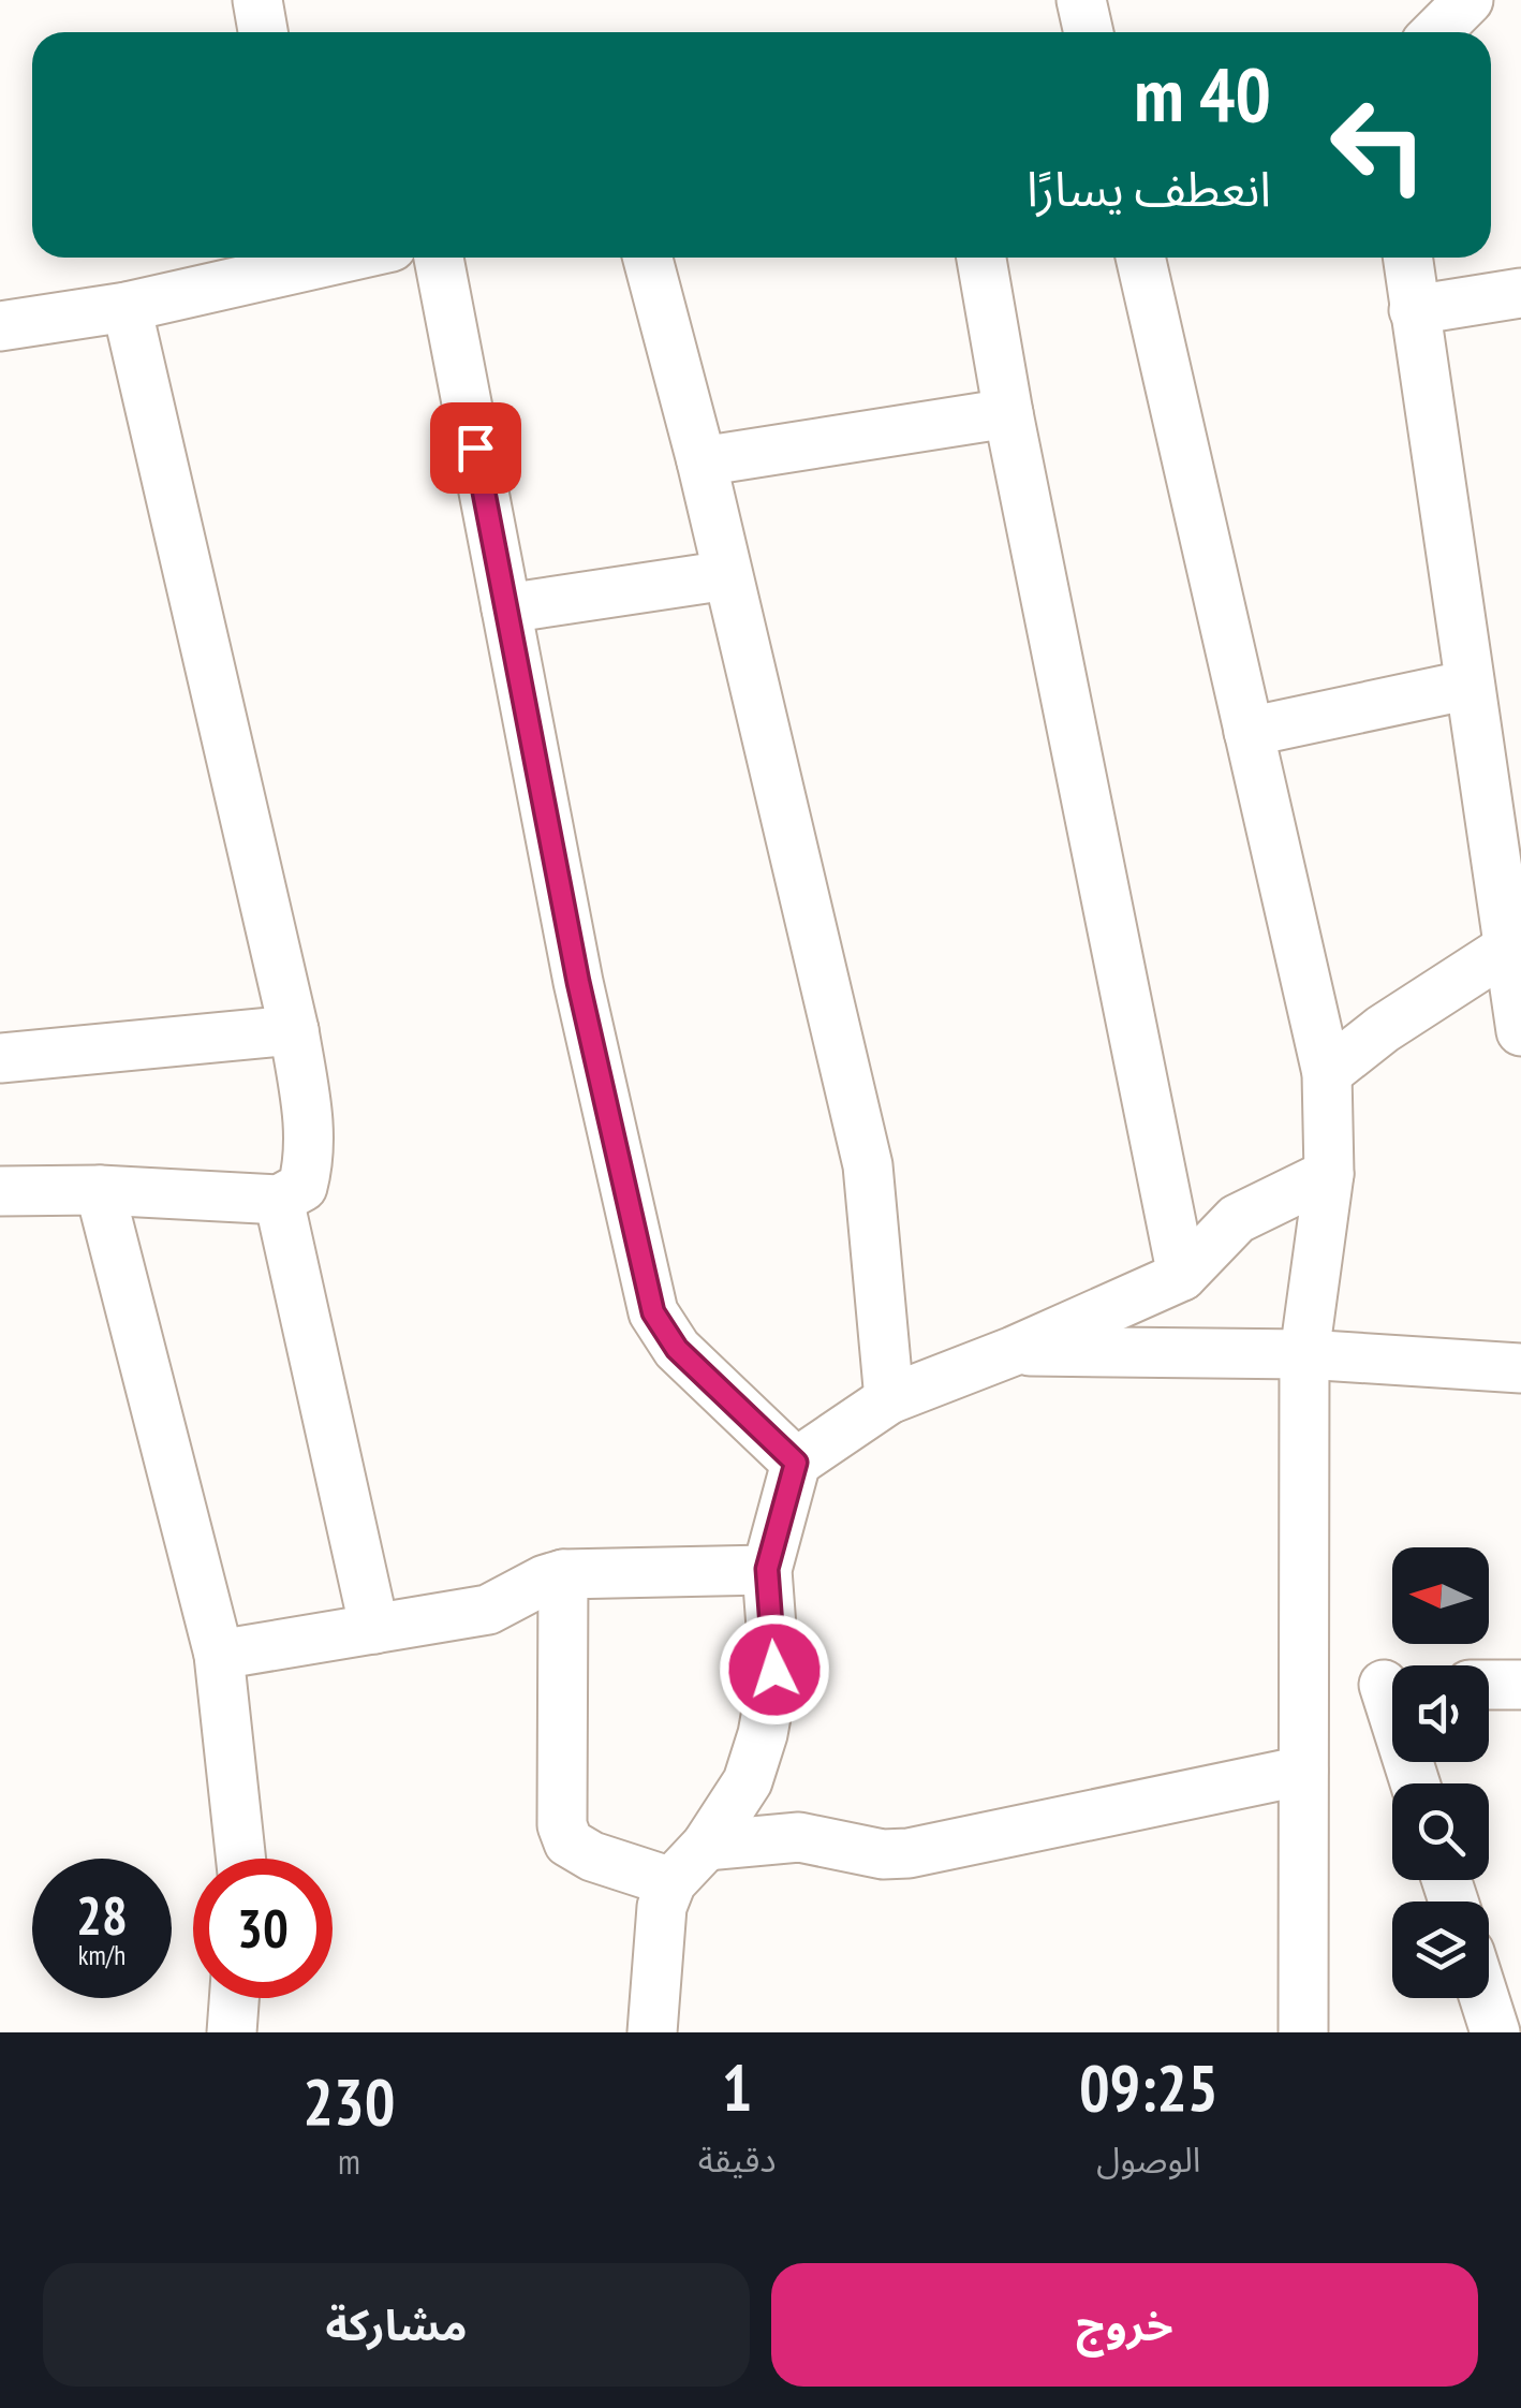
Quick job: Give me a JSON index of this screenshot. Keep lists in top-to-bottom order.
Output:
{
  "north": "left",
  "page": {
    "turn": ["40 m", "انعطف يسارًا"],
    "speed": "28 km/h",
    "limit": "30",
    "eta": [
      "09:25",
      "الوصول",
      "1",
      "دقيقة",
      "230",
      "m"
    ],
    "buttons": ["خروج", "مشاركة"]
  }
}
